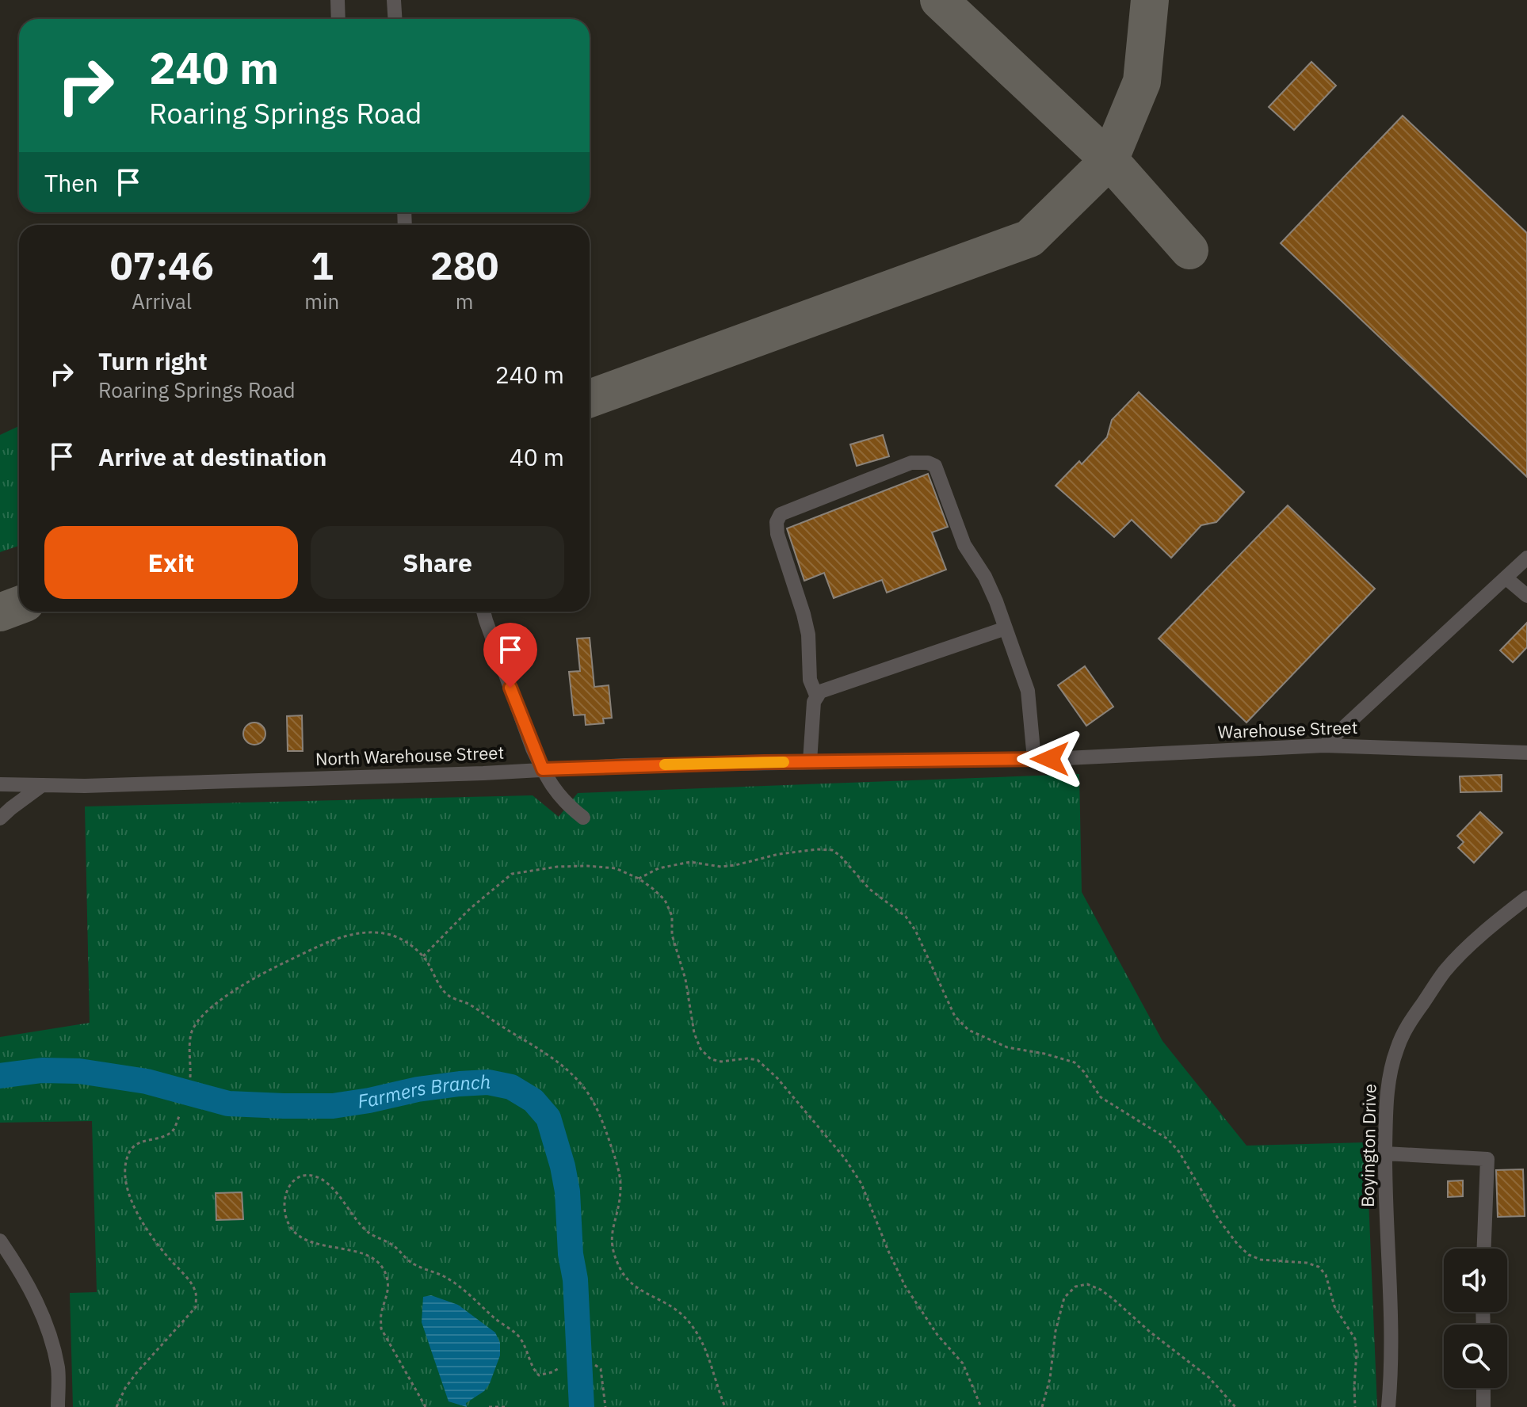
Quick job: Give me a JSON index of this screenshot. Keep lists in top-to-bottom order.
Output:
{
  "streets": {
    "street": ["Warehouse Street", "North Warehouse Street", "Boyington Drive"]
  },
  "crossings": [
    ["Warehouse Street", "North Warehouse Street"]
  ],
  "water": ["Farmers Branch"],
  "page": {
    "turn": ["240 m", "Roaring Springs Road"],
    "then": "Then",
    "eta": [
      "07:46",
      "Arrival",
      "1",
      "min",
      "280",
      "m"
    ],
    "list": [
      {
        "name": "Turn right",
        "note": "Roaring Springs Road",
        "value": "240 m"
      },
      {
        "name": "Arrive at destination",
        "value": "40 m"
      }
    ],
    "buttons": ["Exit", "Share"]
  }
}
